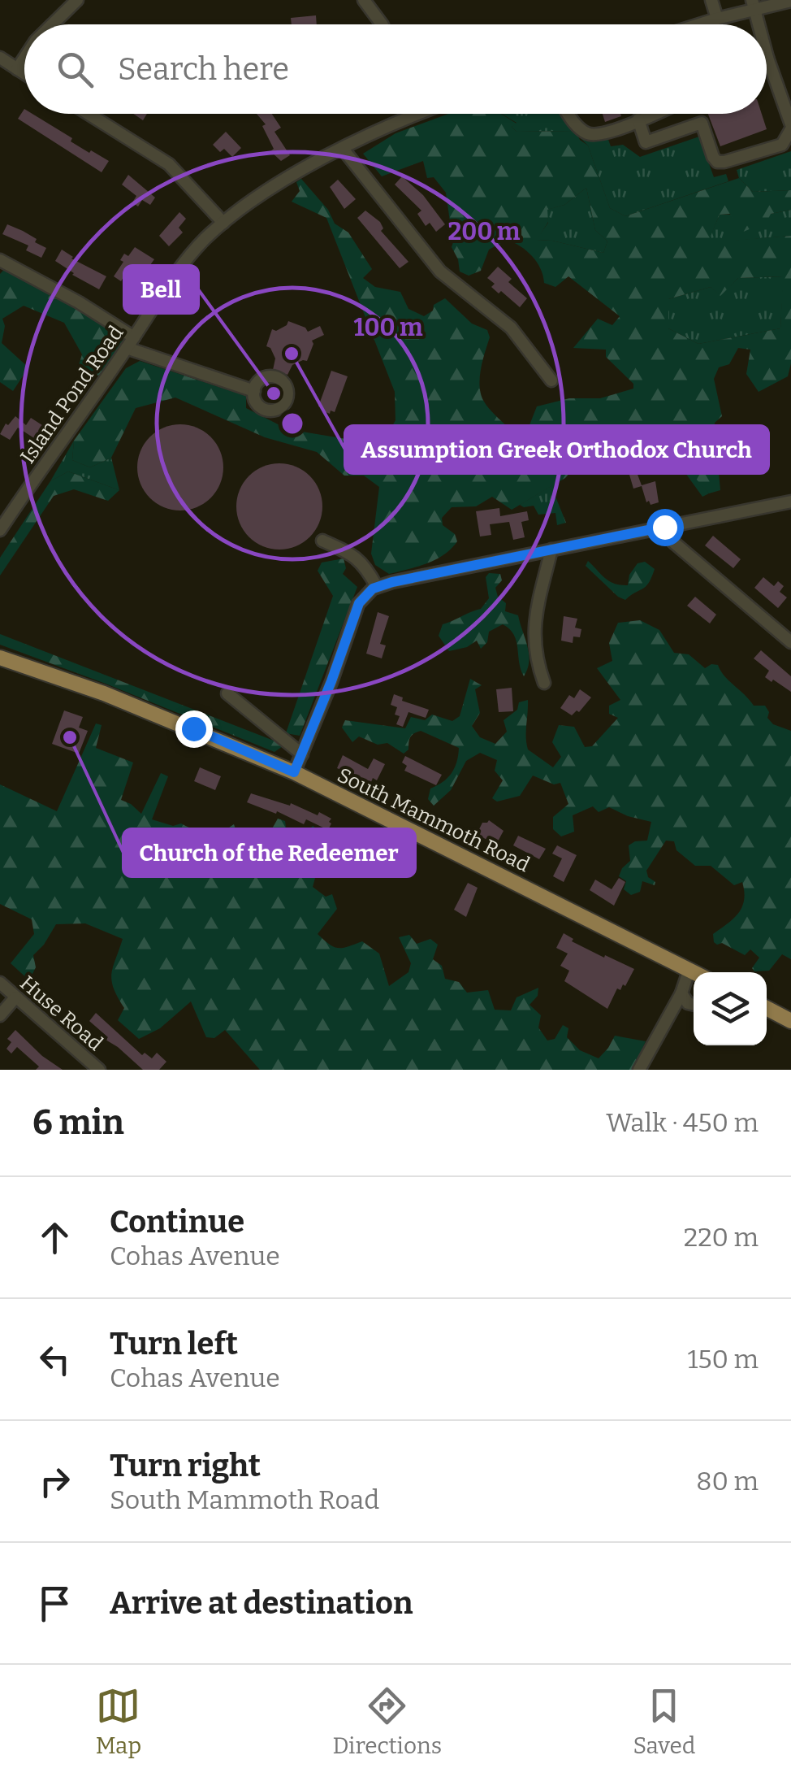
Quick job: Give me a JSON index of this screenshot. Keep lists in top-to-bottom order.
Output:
{
  "streets": {
    "main road": ["South Mammoth Road"],
    "street": ["Island Pond Road", "Huse Road"]
  },
  "places": ["Assumption Greek Orthodox Church", "Bell", "Church of the Redeemer"],
  "page": {
    "search": "Search here",
    "heading": ["6 min", "Walk · 450 m"],
    "list": [
      ["Continue", "Cohas Avenue", "220 m"],
      ["Turn left", "Cohas Avenue", "150 m"],
      ["Turn right", "South Mammoth Road", "80 m"],
      "Arrive at destination"
    ],
    "nav": ["Map", "Directions", "Saved"]
  },
  "rings": ["200 m", "100 m"]
}
